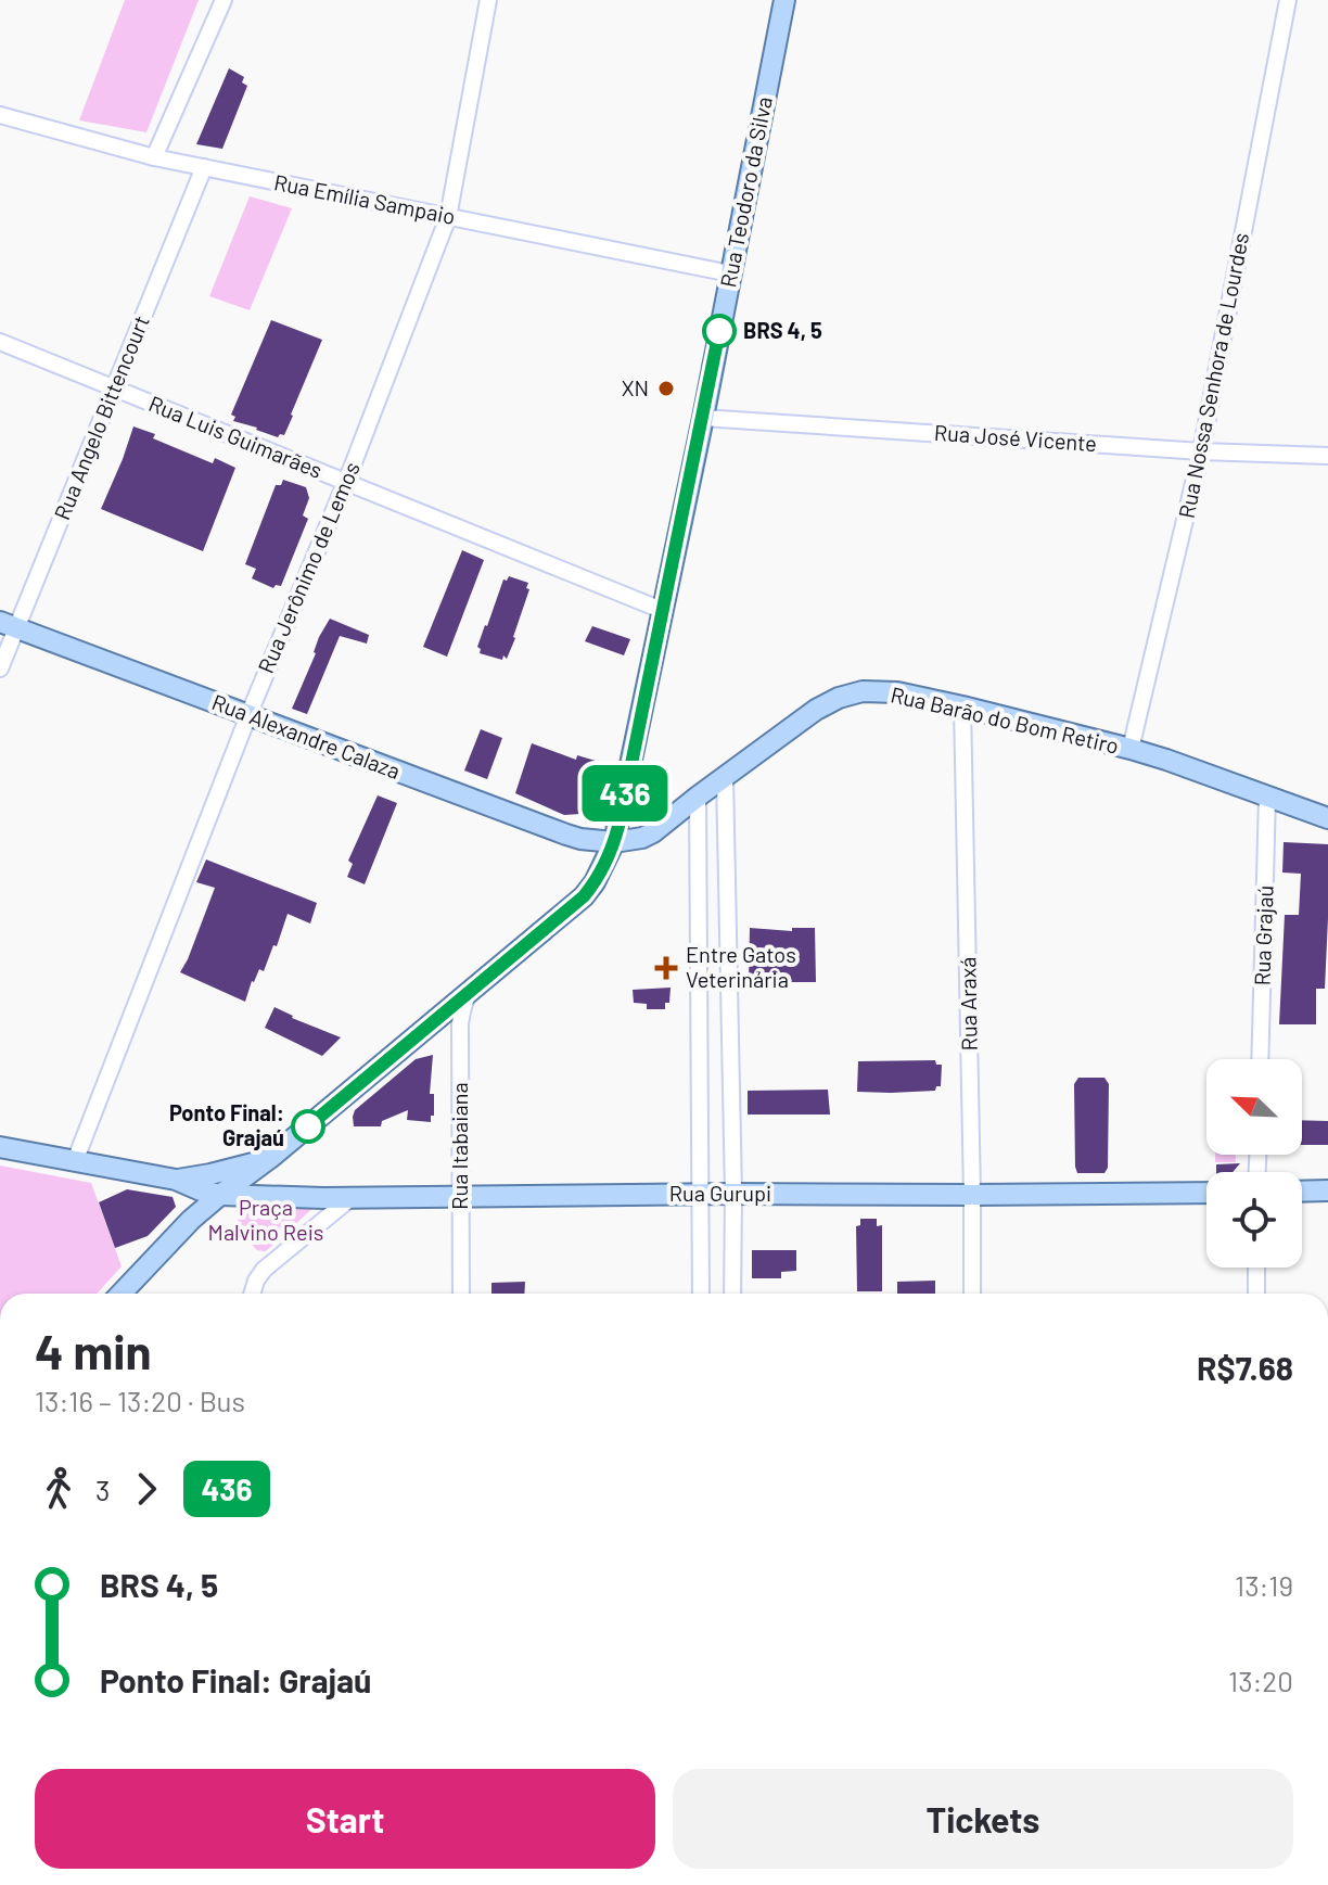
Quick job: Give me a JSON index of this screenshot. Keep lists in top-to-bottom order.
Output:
{
  "streets": {
    "main road": [
      "Rua Teodoro da Silva",
      "Rua Barão do Bom Retiro",
      "Rua Alexandre Calaza",
      "Rua Gurupi"
    ],
    "street": [
      "Rua Emília Sampaio",
      "Rua Nossa Senhora de Lourdes",
      "Rua Angelo Bittencourt",
      "Rua Luis Guimarães",
      "Rua José Vicente",
      "Rua Jerônimo de Lemos",
      "Rua Grajaú",
      "Rua Araxá",
      "Rua Itabaiana"
    ]
  },
  "crossings": [
    ["Rua Teodoro da Silva", "Rua Emília Sampaio"],
    ["Rua Teodoro da Silva", "Rua Luis Guimarães"],
    ["Rua Teodoro da Silva", "Rua José Vicente"],
    ["Rua Teodoro da Silva", "Rua Barão do Bom Retiro"],
    ["Rua Teodoro da Silva", "Rua Alexandre Calaza"],
    ["Rua Emília Sampaio", "Rua Angelo Bittencourt"],
    ["Rua Emília Sampaio", "Rua Jerônimo de Lemos"],
    ["Rua Nossa Senhora de Lourdes", "Rua José Vicente"],
    ["Rua Nossa Senhora de Lourdes", "Rua Barão do Bom Retiro"],
    ["Rua Angelo Bittencourt", "Rua Luis Guimarães"],
    ["Rua Angelo Bittencourt", "Rua Alexandre Calaza"],
    ["Rua Luis Guimarães", "Rua Jerônimo de Lemos"],
    ["Rua Jerônimo de Lemos", "Rua Alexandre Calaza"],
    ["Rua Barão do Bom Retiro", "Rua Alexandre Calaza"],
    ["Rua Barão do Bom Retiro", "Rua Grajaú"],
    ["Rua Barão do Bom Retiro", "Rua Araxá"],
    ["Rua Araxá", "Rua Gurupi"],
    ["Rua Itabaiana", "Rua Gurupi"]
  ],
  "parks": ["Praça Malvino Reis"],
  "places": {
    "other": ["BRS 4, 5", "XN", "Ponto Final: Grajaú"],
    "health": ["Entre Gatos Veterinária"]
  },
  "lines": ["bus line 436"],
  "north": "top left",
  "page": {
    "on_map": "436",
    "heading": ["4 min", "13:16 – 13:20 · Bus", "R$7.68"],
    "legs": ["3", "436"],
    "list": [
      {
        "name": "BRS 4, 5",
        "value": "13:19"
      },
      {
        "name": "Ponto Final: Grajaú",
        "value": "13:20"
      }
    ],
    "buttons": ["Start", "Tickets"]
  }
}
